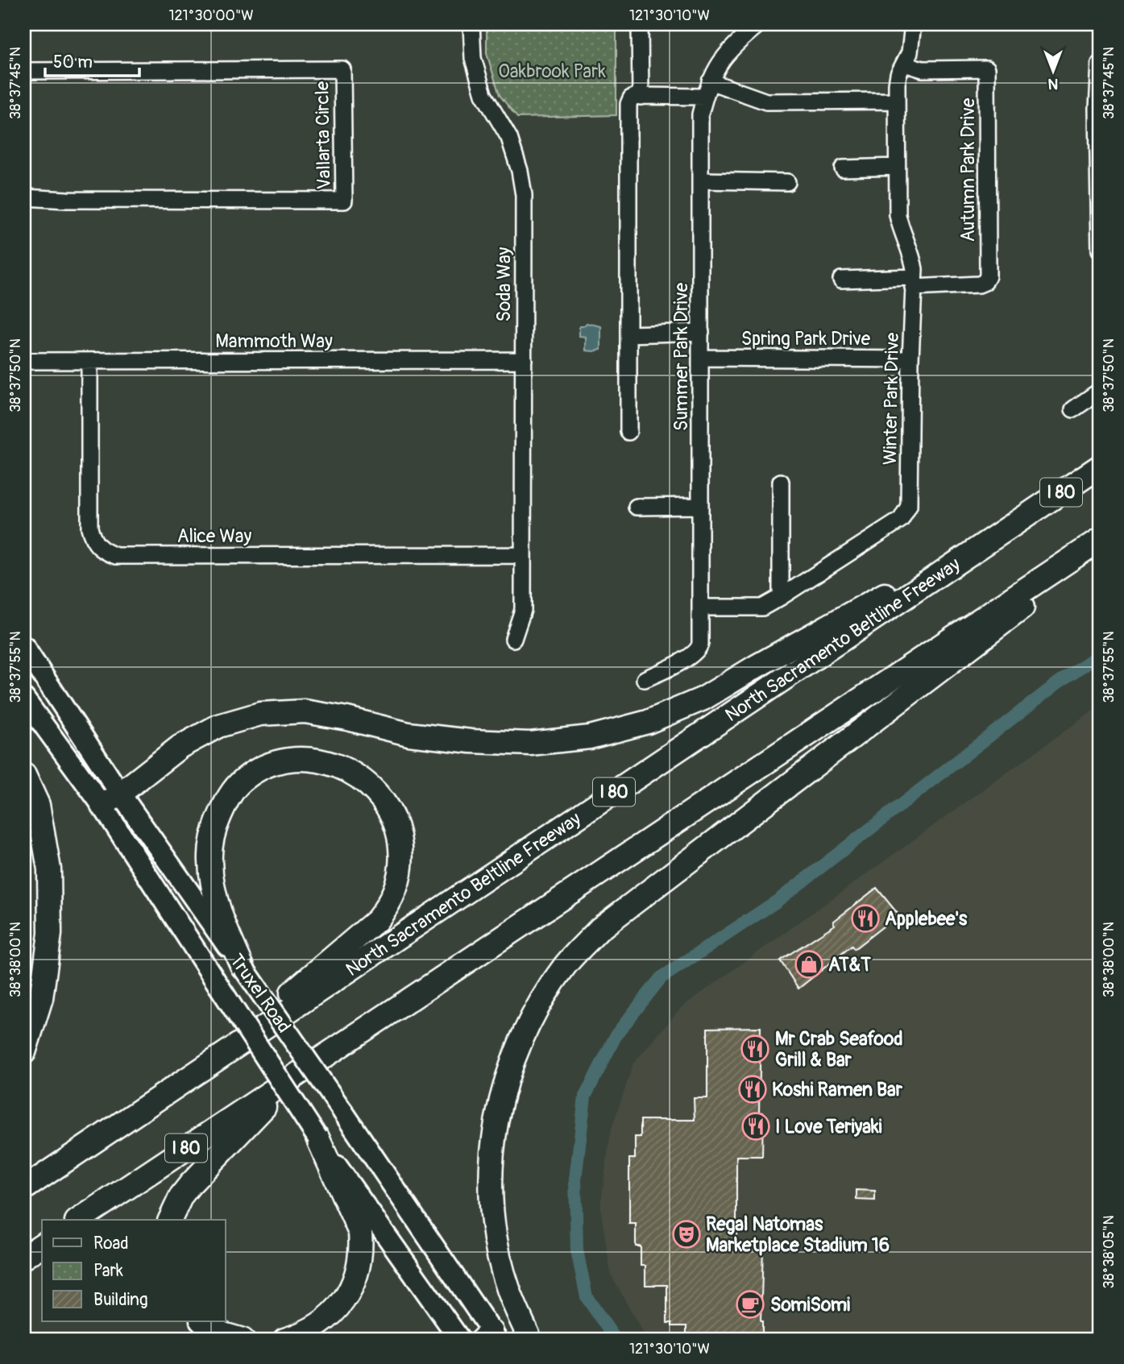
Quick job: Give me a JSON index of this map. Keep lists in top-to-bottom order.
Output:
{
  "streets": {
    "highway": ["I 80", "North Sacramento Beltline Freeway"],
    "main road": ["Truxel Road"],
    "street": [
      "Vallarta Circle",
      "Autumn Park Drive",
      "Soda Way",
      "Spring Park Drive",
      "Mammoth Way",
      "Summer Park Drive",
      "Winter Park Drive",
      "Alice Way"
    ]
  },
  "crossings": [
    ["Autumn Park Drive", "Winter Park Drive"],
    ["Soda Way", "Mammoth Way"],
    ["Soda Way", "Alice Way"],
    ["Spring Park Drive", "Summer Park Drive"],
    ["Spring Park Drive", "Winter Park Drive"],
    ["Mammoth Way", "Alice Way"]
  ],
  "parks": ["Oakbrook Park"],
  "places": {
    "restaurant": [
      "Applebee's",
      "Mr Crab Seafood Grill & Bar",
      "Koshi Ramen Bar",
      "I Love Teriyaki"
    ],
    "shop": ["AT&T"],
    "theatre": ["Regal Natomas Marketplace Stadium 16"],
    "cafe": ["SomiSomi"]
  },
  "legend": ["Road", "Park", "Building"],
  "scale_bar": "50 m",
  "north": "bottom",
  "coordinates": [
    "121°30'00\"W",
    "121°30'10\"W",
    "38°37'45\"N",
    "38°37'50\"N",
    "38°37'55\"N",
    "38°38'00\"N",
    "38°38'05\"N"
  ]
}
